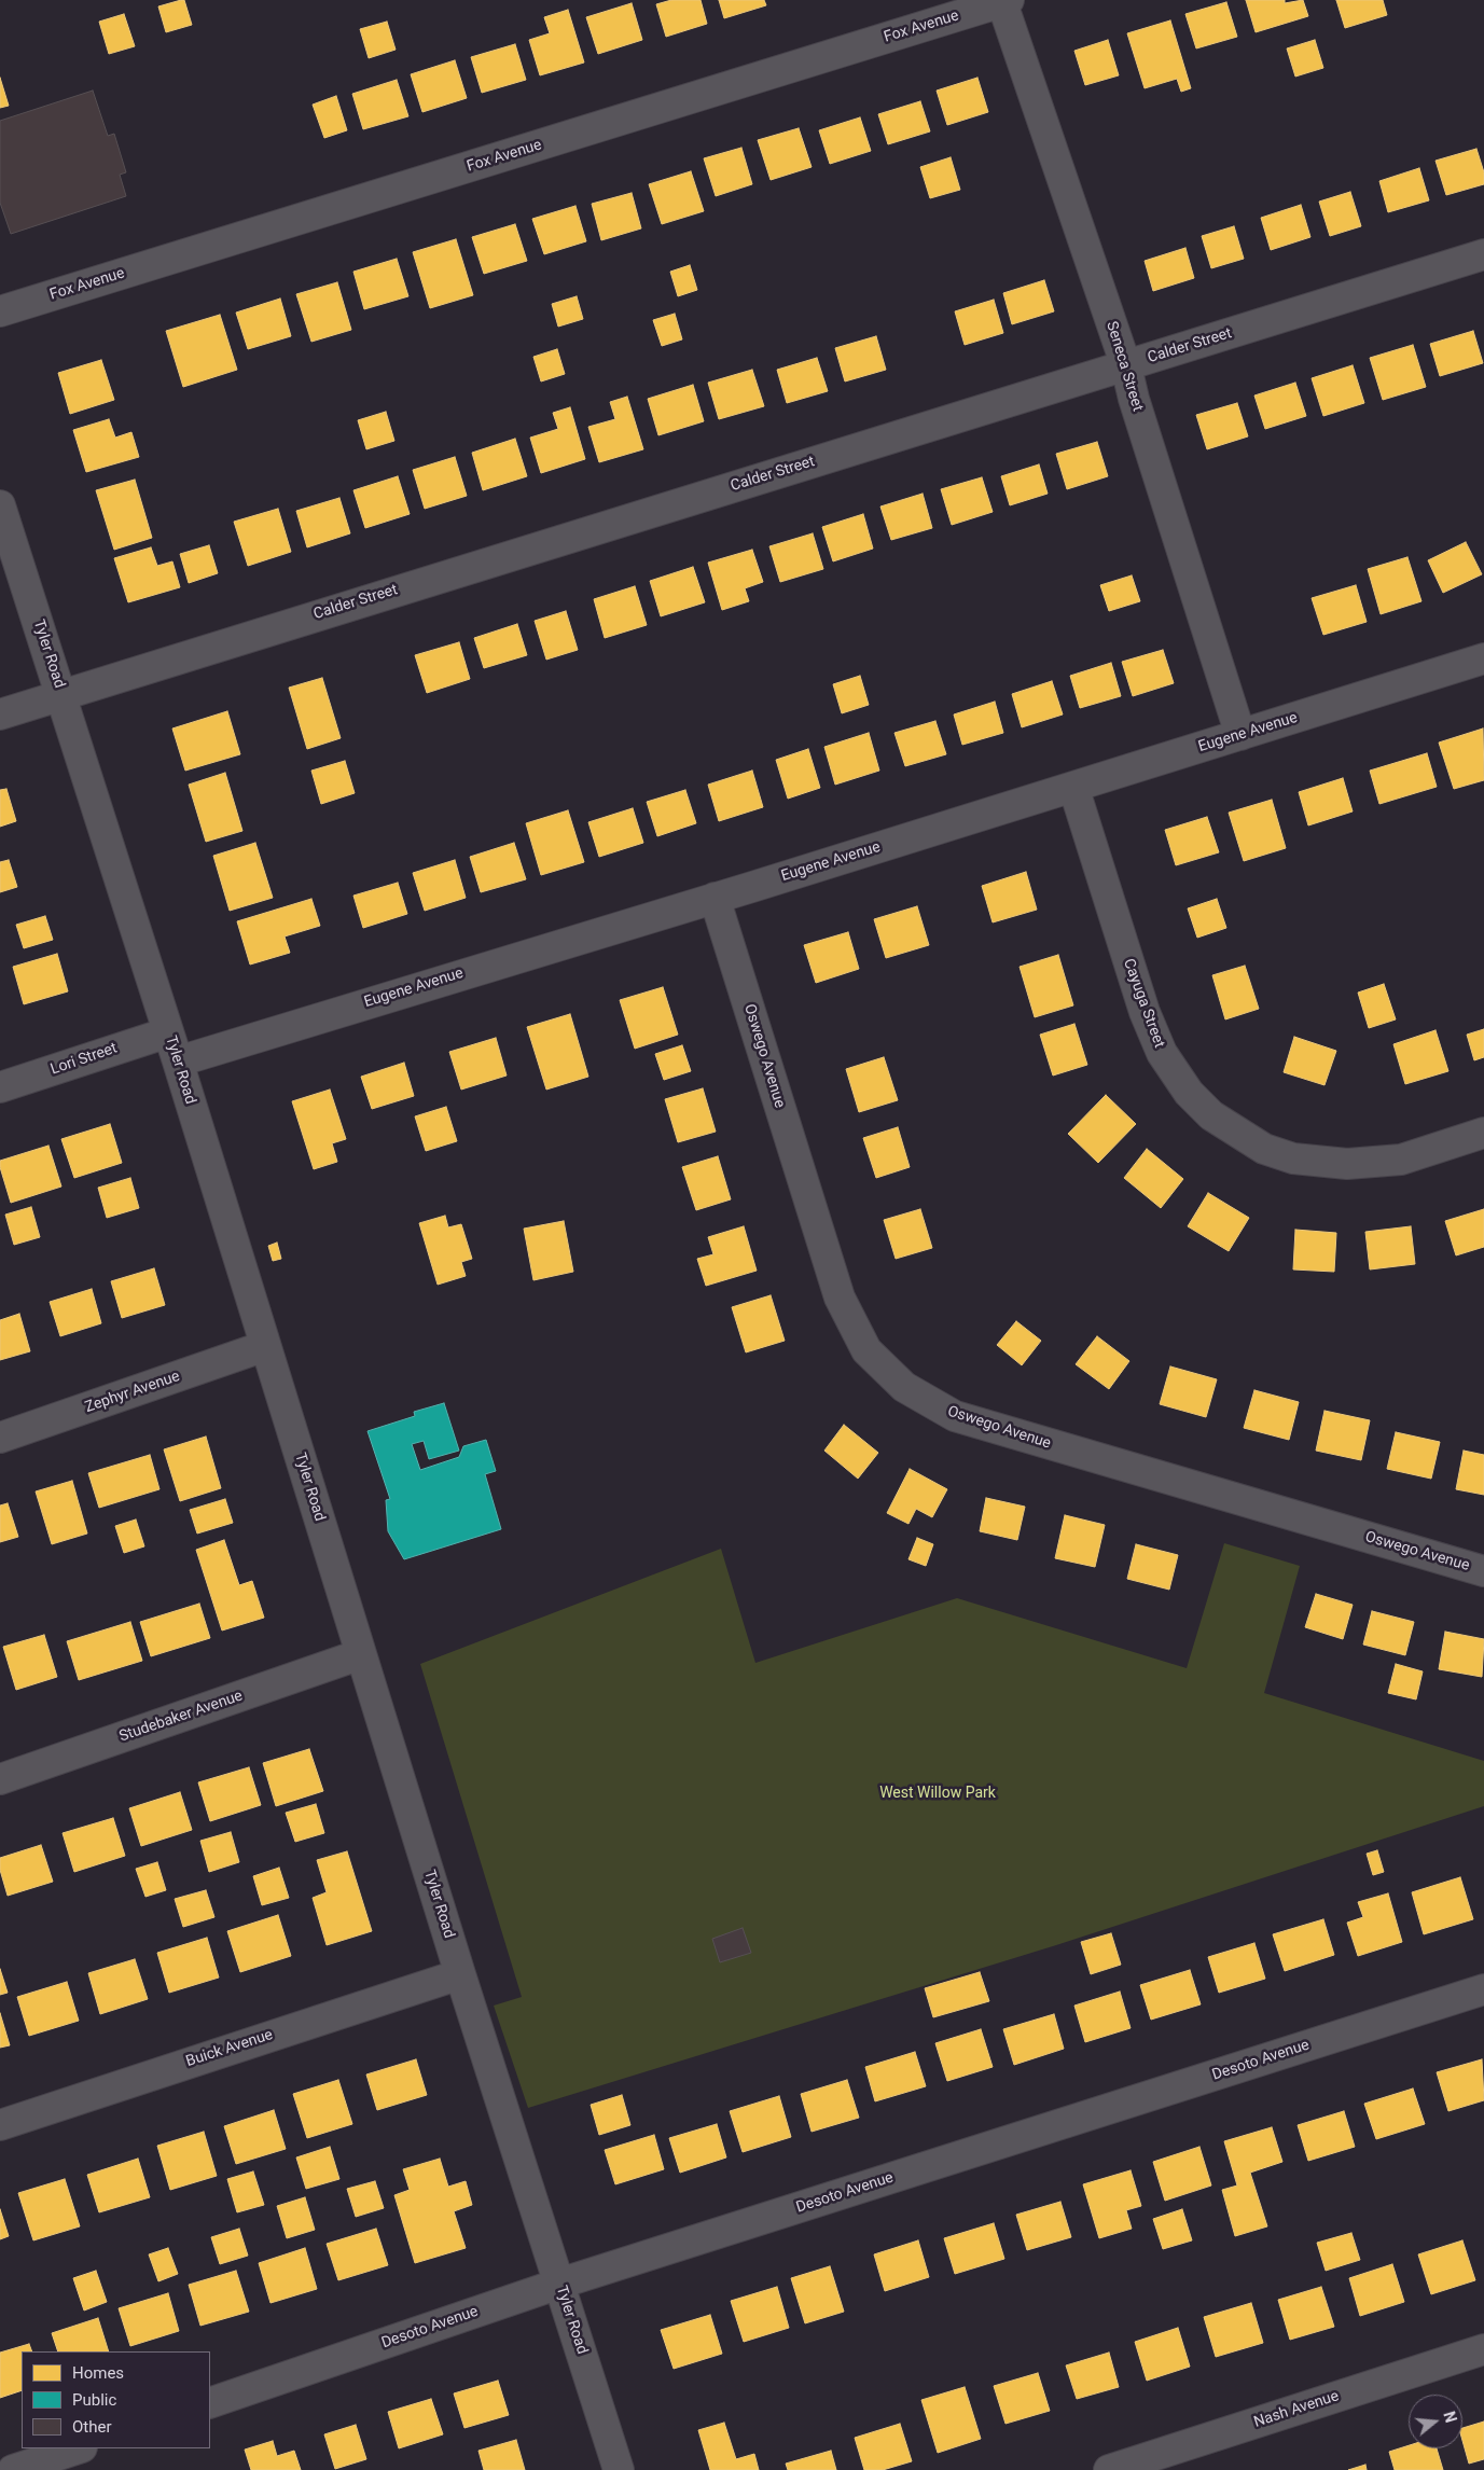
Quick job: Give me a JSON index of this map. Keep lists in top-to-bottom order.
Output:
{
  "streets": {
    "street": [
      "Fox Avenue",
      "Calder Street",
      "Seneca Street",
      "Tyler Road",
      "Eugene Avenue",
      "Cayuga Street",
      "Oswego Avenue",
      "Lori Street",
      "Zephyr Avenue",
      "Studebaker Avenue",
      "Buick Avenue",
      "Desoto Avenue",
      "Nash Avenue"
    ]
  },
  "crossings": [
    ["Fox Avenue", "Seneca Street"],
    ["Calder Street", "Seneca Street"],
    ["Calder Street", "Tyler Road"],
    ["Seneca Street", "Eugene Avenue"],
    ["Tyler Road", "Eugene Avenue"],
    ["Tyler Road", "Lori Street"],
    ["Tyler Road", "Zephyr Avenue"],
    ["Tyler Road", "Studebaker Avenue"],
    ["Tyler Road", "Buick Avenue"],
    ["Tyler Road", "Desoto Avenue"],
    ["Eugene Avenue", "Cayuga Street"],
    ["Eugene Avenue", "Oswego Avenue"]
  ],
  "parks": ["West Willow Park"],
  "legend": ["Homes", "Public", "Other"],
  "north": "right"
}
